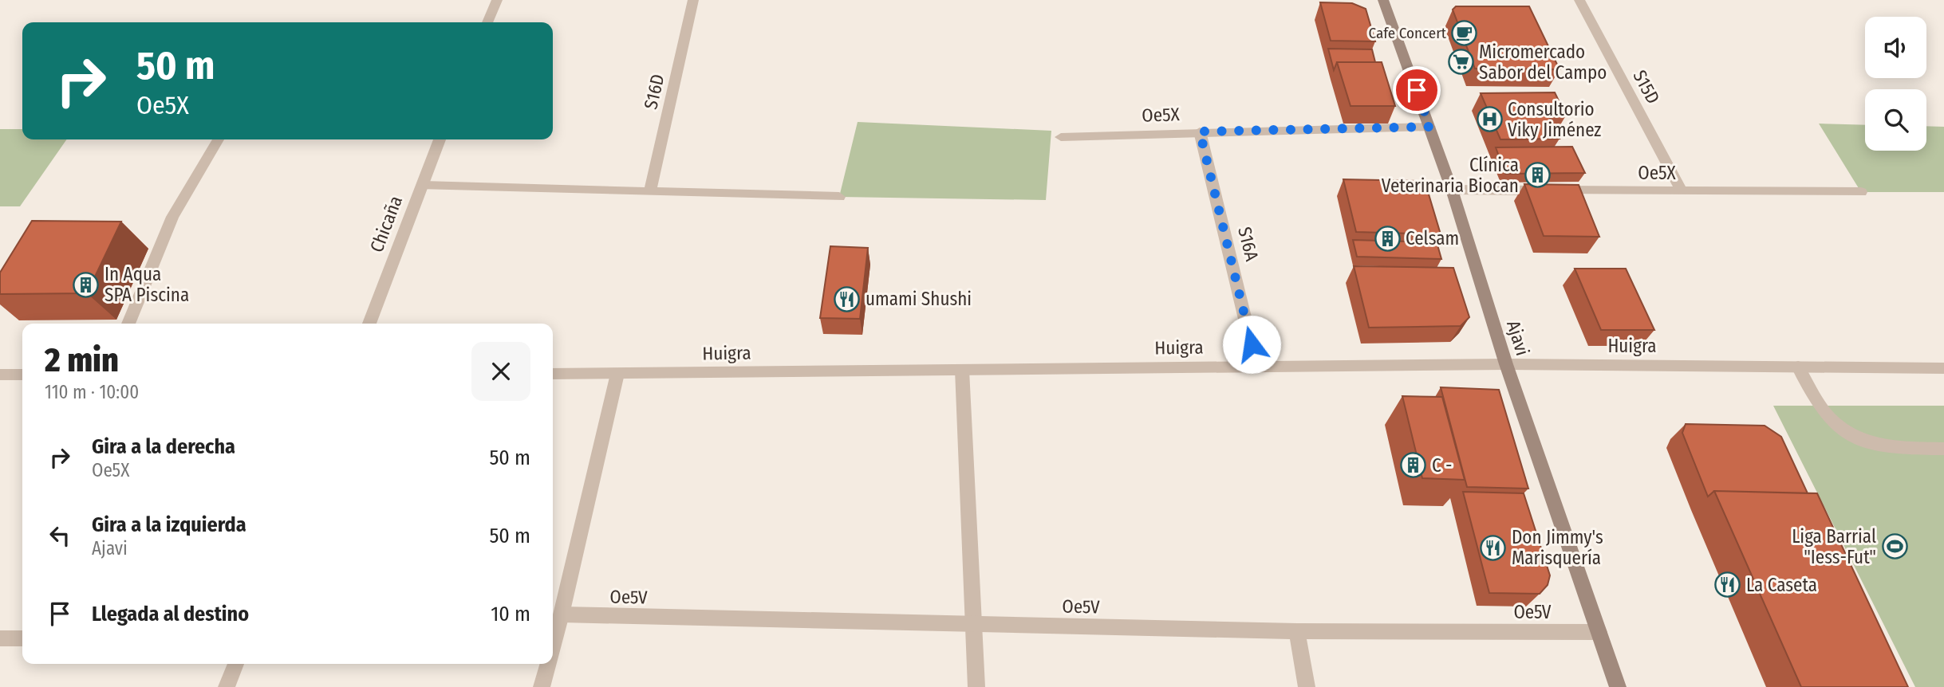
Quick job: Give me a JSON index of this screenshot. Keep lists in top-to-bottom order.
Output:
{
  "streets": {
    "street": [
      "S15D",
      "S16D",
      "Oe5X",
      "Chicaña",
      "S16A",
      "Ajavi",
      "Huigra",
      "Oe5V"
    ]
  },
  "crossings": [
    ["S15D", "Oe5X"],
    ["Oe5X", "S16A"],
    ["Oe5X", "Ajavi"],
    ["S16A", "Huigra"],
    ["Ajavi", "Huigra"],
    ["Ajavi", "Oe5V"]
  ],
  "places": {
    "cafe": ["Cafe Concert"],
    "supermarket": ["Micromercado Sabor del Campo"],
    "hospital": ["Consultorio Viky Jiménez"],
    "building": [
      "Clínica Veterinaria Biocan",
      "Celsam",
      "In Aqua SPA Piscina",
      "C -"
    ],
    "restaurant": ["umami Shushi", "Don Jimmy's Marisquería", "La Caseta"],
    "sports": ["Liga Barrial \"Iess-Fut\""]
  },
  "page": {
    "turn": ["50 m", "Oe5X"],
    "heading": ["2 min", "110 m · 10:00"],
    "list": [
      {
        "name": "Gira a la derecha",
        "note": "Oe5X",
        "value": "50 m"
      },
      {
        "name": "Gira a la izquierda",
        "note": "Ajavi",
        "value": "50 m"
      },
      {
        "name": "Llegada al destino",
        "value": "10 m"
      }
    ]
  }
}
